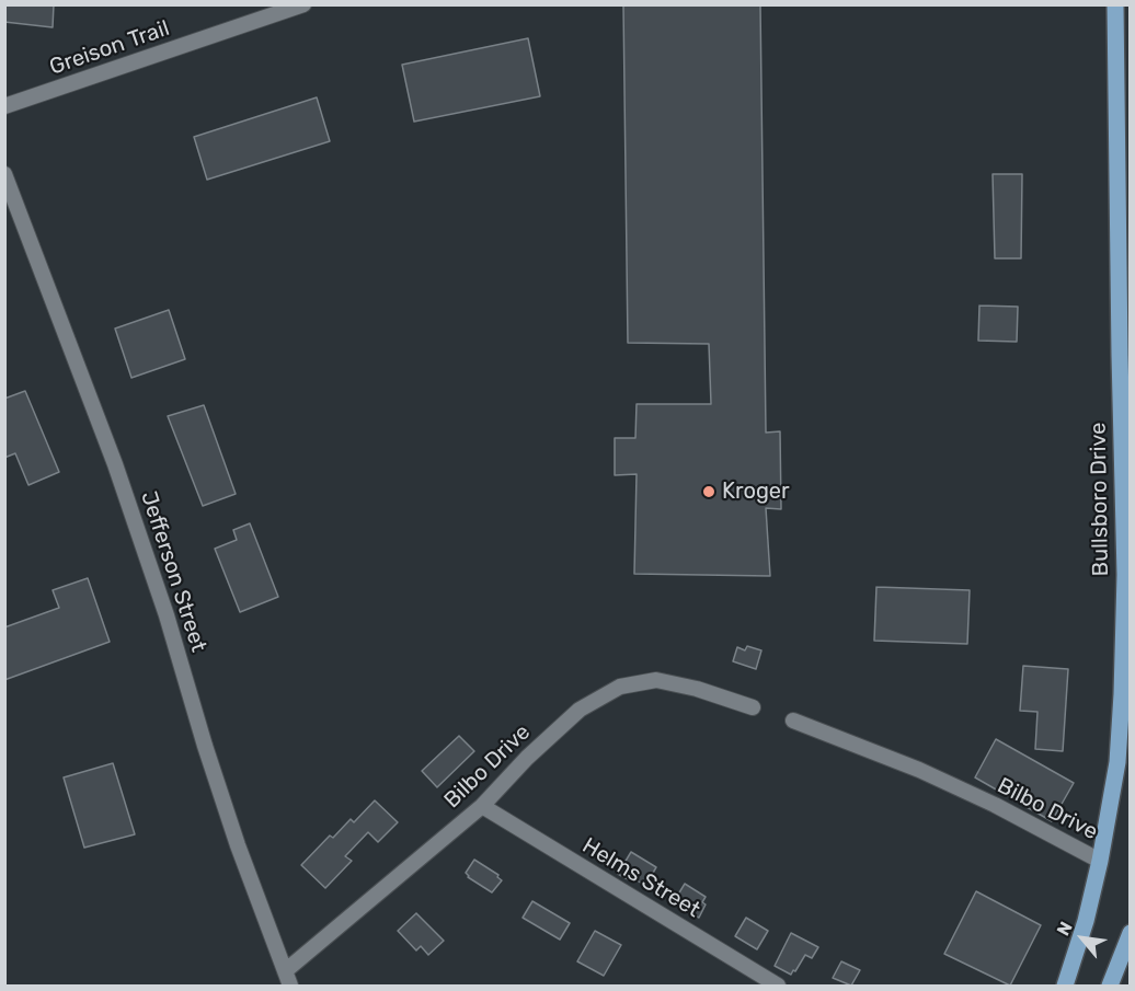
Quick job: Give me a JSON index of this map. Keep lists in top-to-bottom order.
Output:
{
  "streets": {
    "main road": ["Bullsboro Drive"],
    "street": [
      "Greison Trail",
      "Jefferson Street",
      "Bilbo Drive",
      "Helms Street"
    ]
  },
  "crossings": [
    ["Bullsboro Drive", "Bilbo Drive"],
    ["Jefferson Street", "Bilbo Drive"],
    ["Bilbo Drive", "Helms Street"]
  ],
  "places": ["Kroger"],
  "north": "top left"
}
